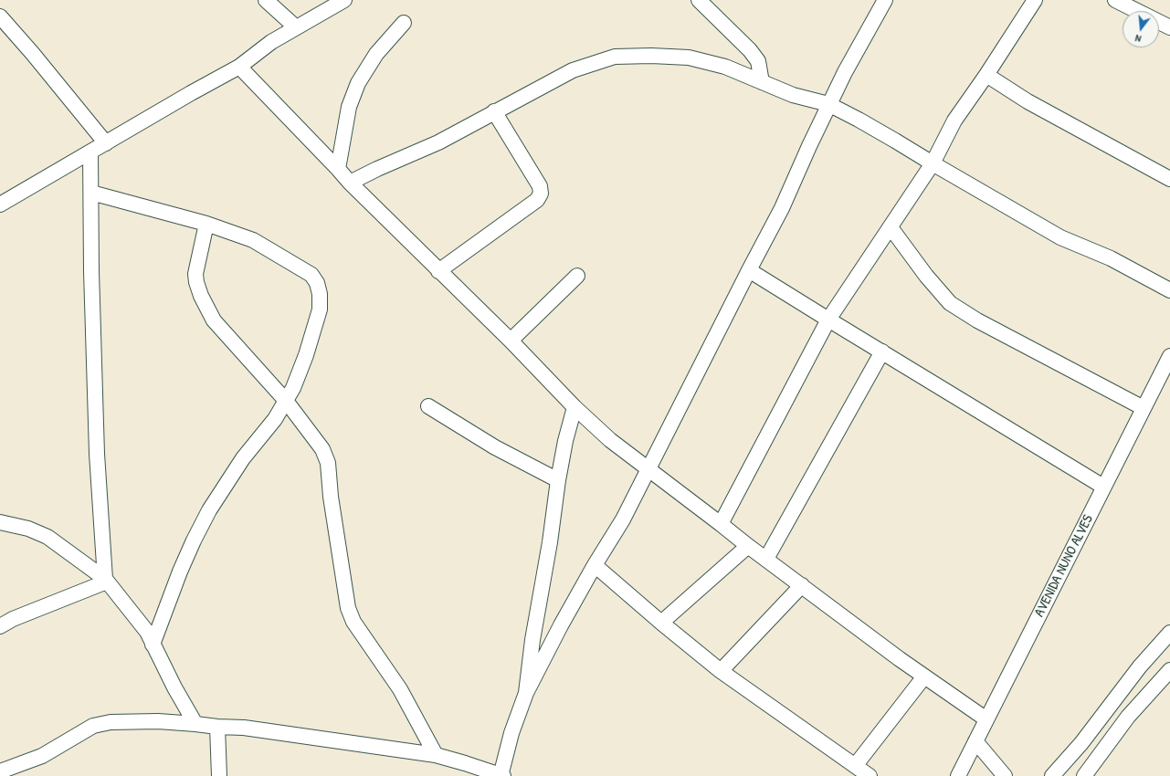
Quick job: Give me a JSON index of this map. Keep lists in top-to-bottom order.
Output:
{
  "streets": {
    "street": ["AVENIDA NUNO ALVES"]
  },
  "north": "bottom"
}
